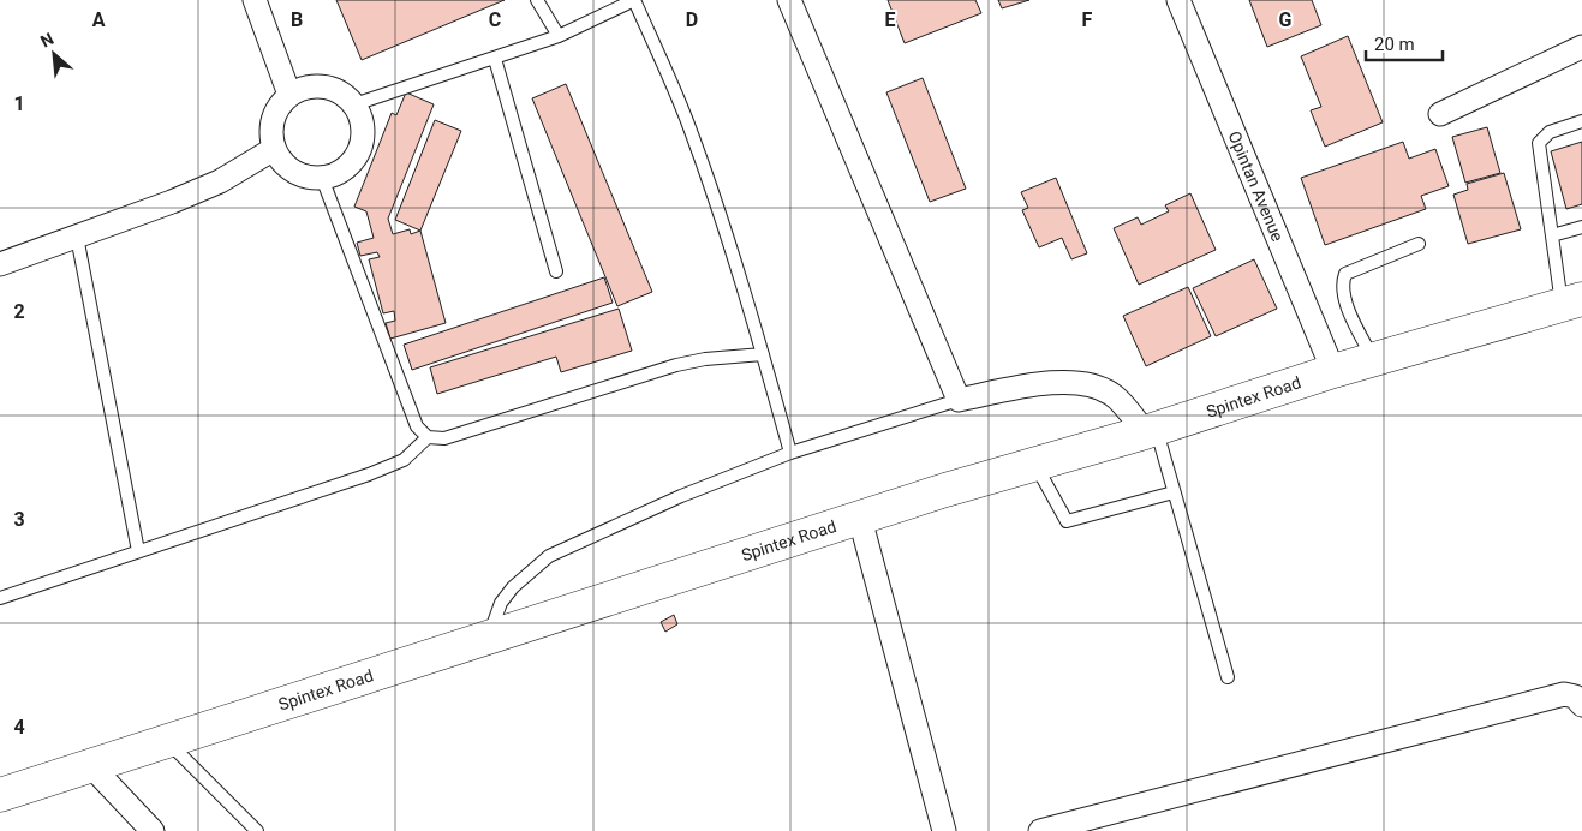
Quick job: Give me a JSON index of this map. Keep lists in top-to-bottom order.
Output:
{
  "streets": {
    "main road": ["Spintex Road"],
    "street": ["Opintan Avenue"]
  },
  "crossings": [
    ["Opintan Avenue", "Spintex Road"]
  ],
  "scale_bar": "20 m",
  "north": "top left",
  "grid": {
    "columns": [
      "A",
      "B",
      "C",
      "D",
      "E",
      "F",
      "G"
    ],
    "rows": [
      "1",
      "2",
      "3",
      "4"
    ]
  }
}
